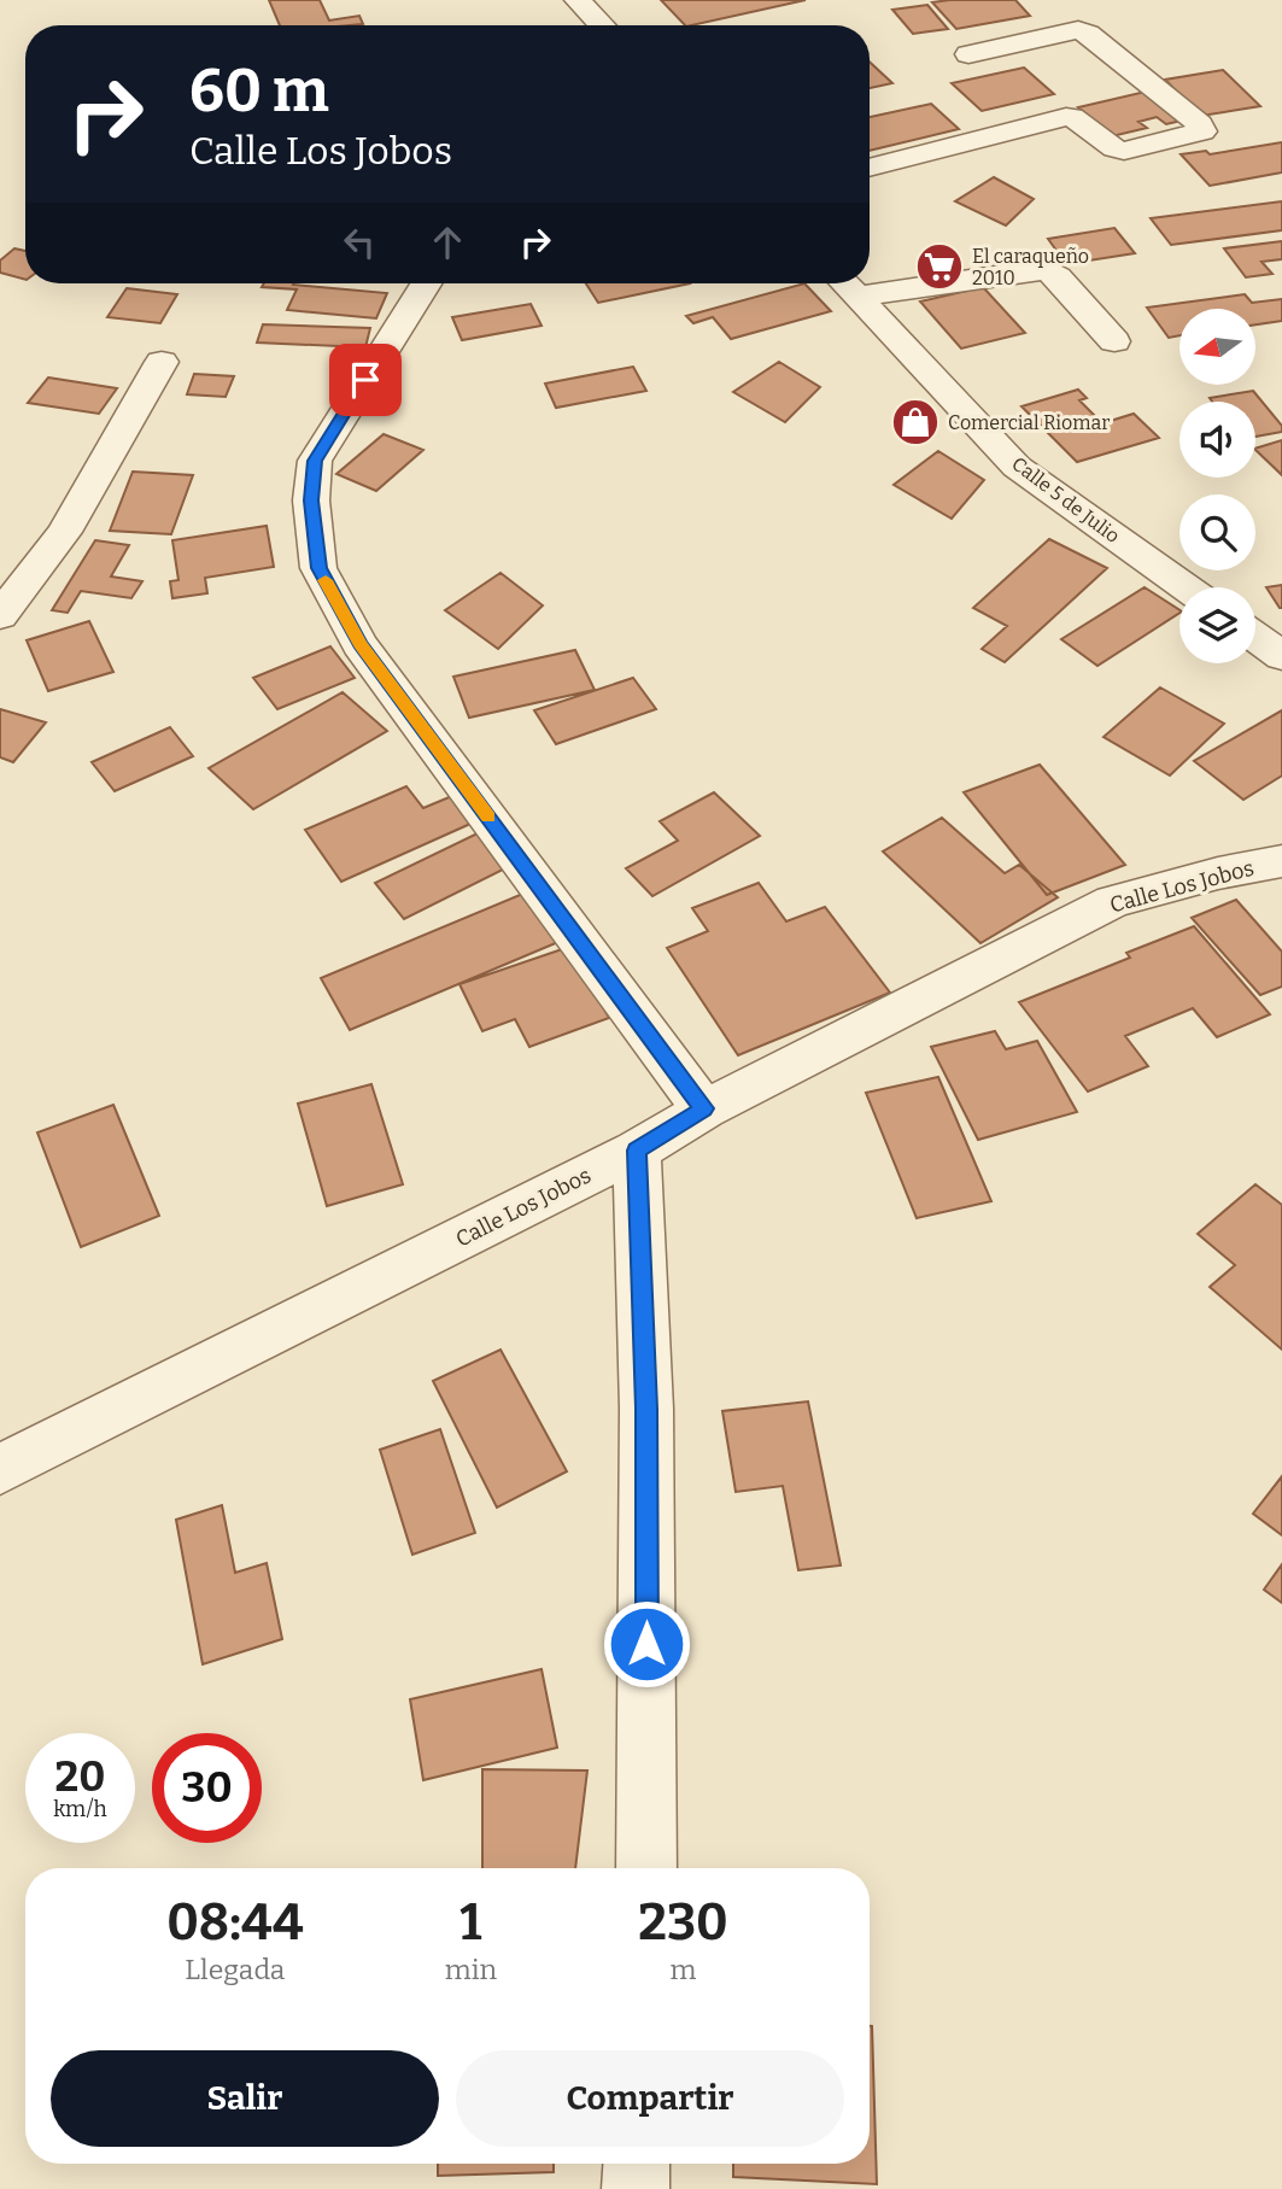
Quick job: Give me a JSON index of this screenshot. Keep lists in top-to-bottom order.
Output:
{
  "streets": {
    "street": ["Calle 5 de Julio", "Calle Los Jobos"]
  },
  "places": {
    "supermarket": ["El caraqueño 2010"],
    "shop": ["Comercial Riomar"]
  },
  "north": "left",
  "page": {
    "turn": ["60 m", "Calle Los Jobos"],
    "speed": "20 km/h",
    "limit": "30",
    "eta": [
      "08:44",
      "Llegada",
      "1",
      "min",
      "230",
      "m"
    ],
    "buttons": ["Salir", "Compartir"]
  }
}
